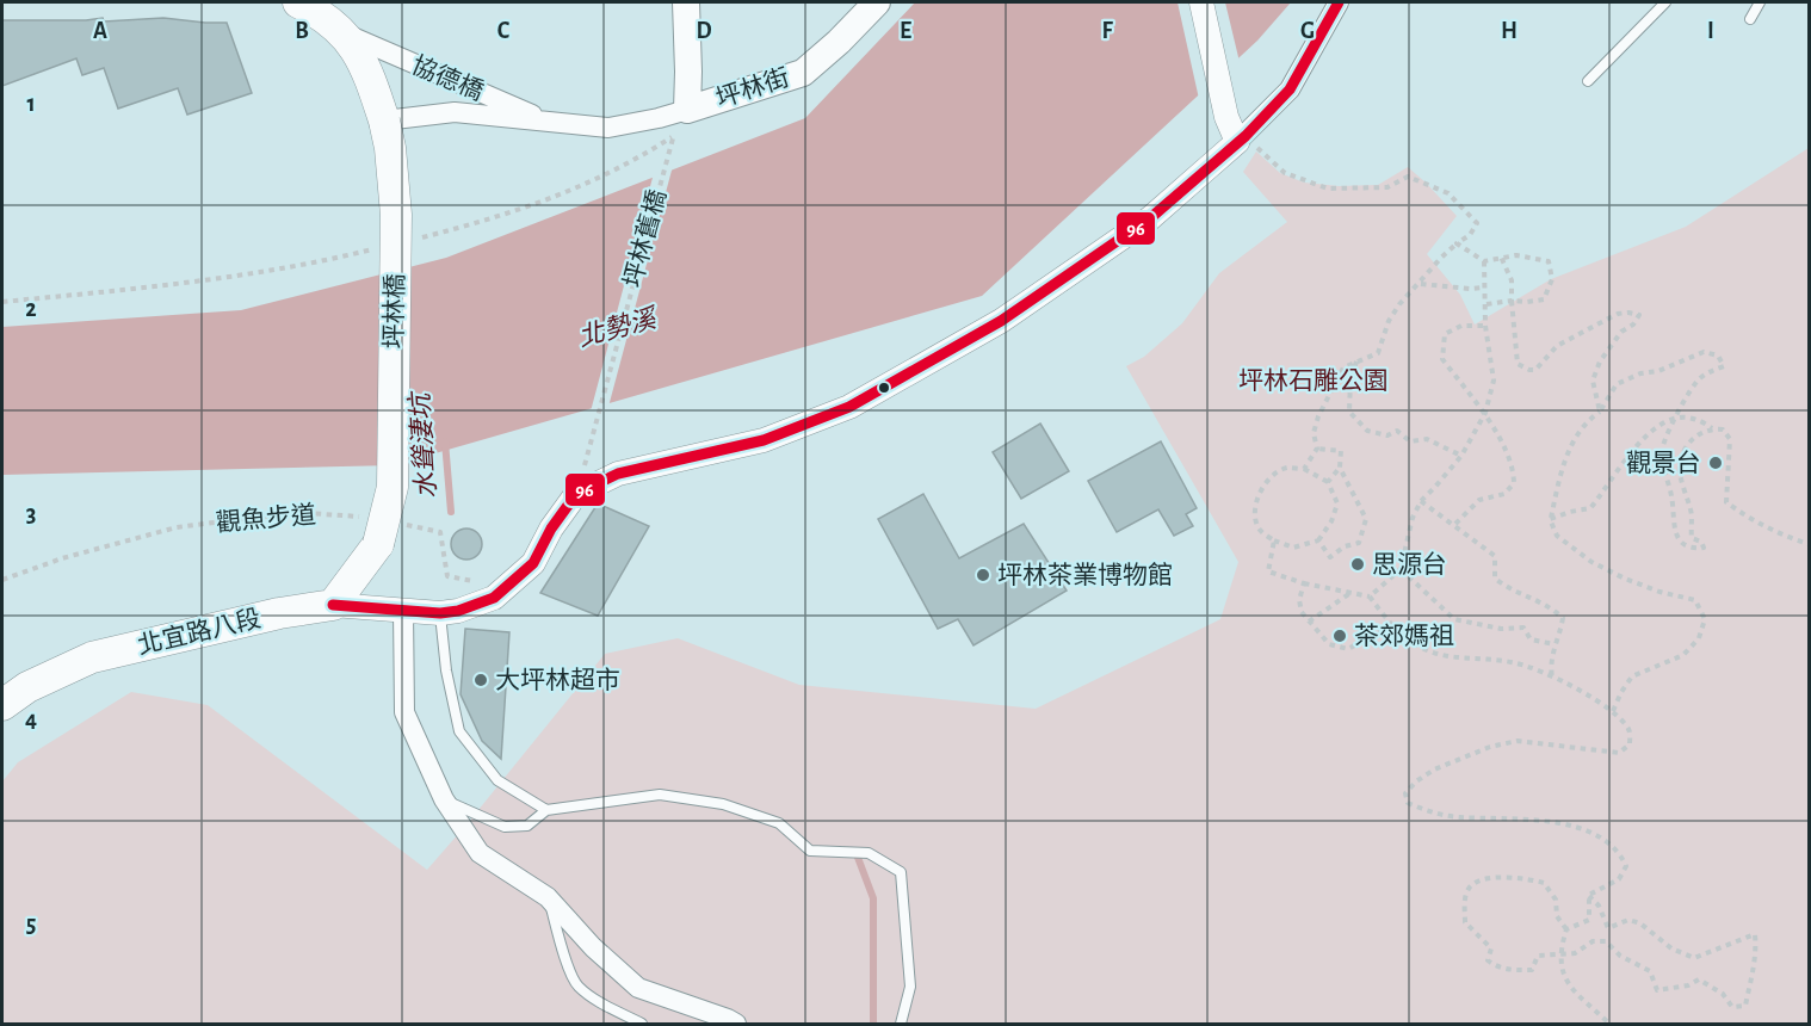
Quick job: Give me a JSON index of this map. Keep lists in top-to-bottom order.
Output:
{
  "streets": {
    "main road": ["坪林街", "坪林橋", "北宜路八段"],
    "street": ["協德橋"],
    "path": ["坪林舊橋", "觀魚步道"]
  },
  "crossings": [
    ["協德橋", "坪林街"],
    ["協德橋", "坪林橋"],
    ["坪林橋", "觀魚步道"]
  ],
  "water": ["北勢溪", "水聳淒坑"],
  "parks": ["坪林石雕公園"],
  "places": [
    "觀景台",
    "思源台",
    "坪林茶業博物館",
    "茶郊媽祖",
    "大坪林超市"
  ],
  "lines": ["transit line 96"],
  "grid": {
    "columns": [
      "A",
      "B",
      "C",
      "D",
      "E",
      "F",
      "G",
      "H",
      "I"
    ],
    "rows": [
      "1",
      "2",
      "3",
      "4",
      "5"
    ]
  }
}
